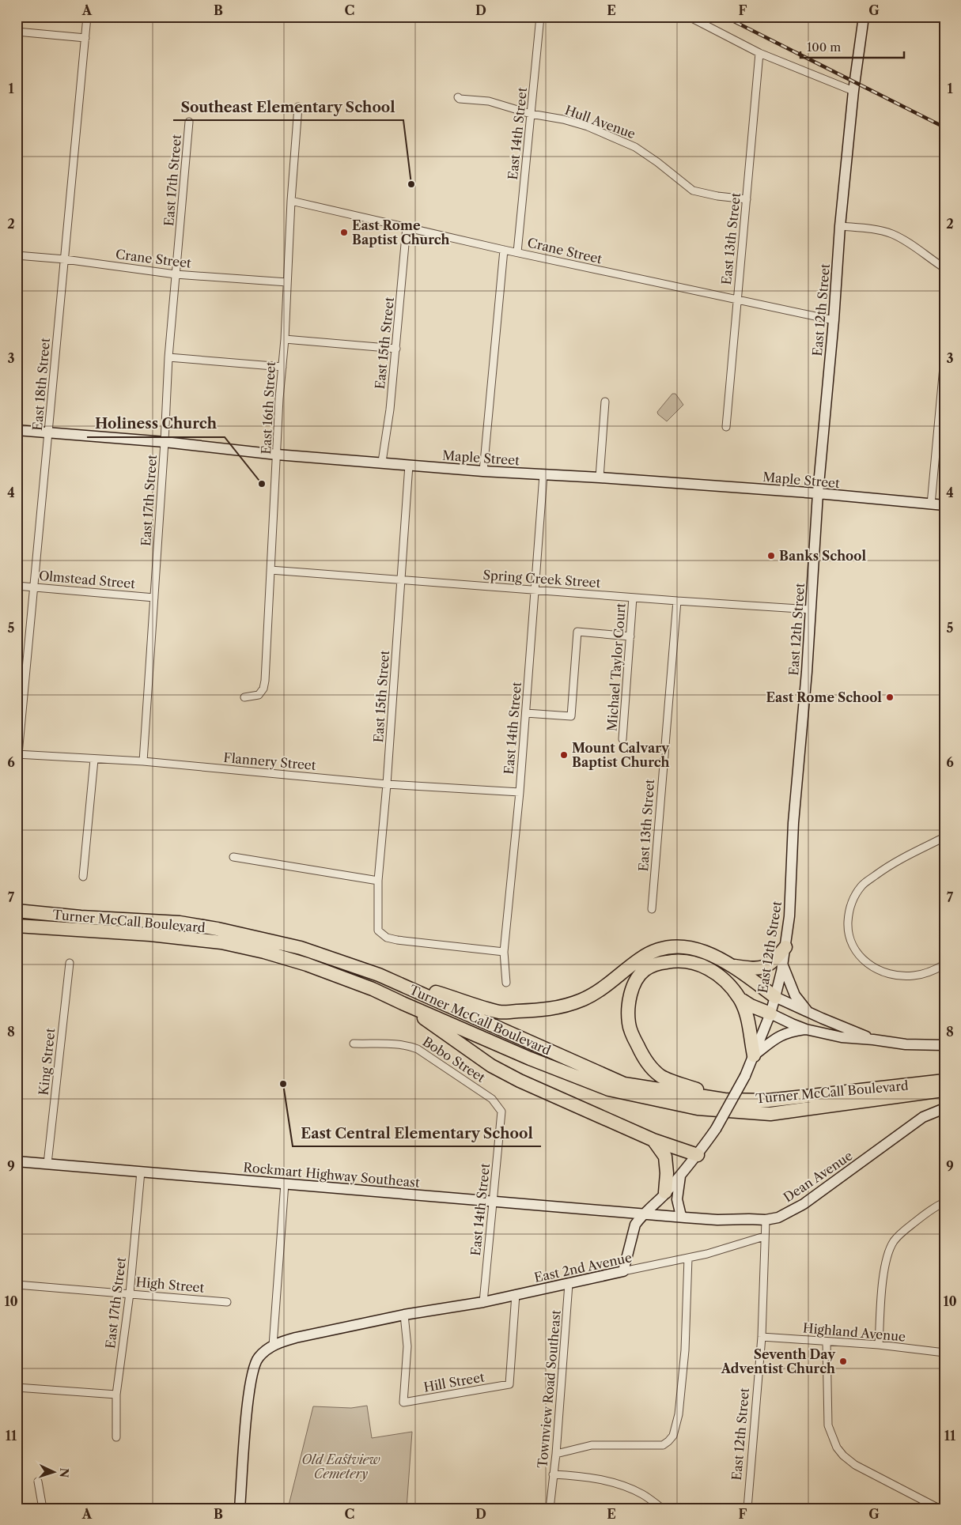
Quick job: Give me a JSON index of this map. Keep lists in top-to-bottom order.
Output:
{
  "streets": {
    "highway": ["Turner McCall Boulevard"],
    "main road": [
      "East 12th Street",
      "Maple Street",
      "Rockmart Highway Southeast",
      "Dean Avenue",
      "East 2nd Avenue"
    ],
    "street": [
      "Hull Avenue",
      "East 14th Street",
      "East 17th Street",
      "East 13th Street",
      "Crane Street",
      "East 15th Street",
      "East 18th Street",
      "East 16th Street",
      "Spring Creek Street",
      "Olmstead Street",
      "Michael Taylor Court",
      "Flannery Street",
      "Bobo Street",
      "King Street",
      "High Street",
      "Highland Avenue",
      "Hill Street",
      "Townview Road Southeast"
    ]
  },
  "crossings": [
    ["Hull Avenue", "East 14th Street"],
    ["Hull Avenue", "East 13th Street"],
    ["East 14th Street", "Crane Street"],
    ["East 14th Street", "East 15th Street"],
    ["East 14th Street", "Maple Street"],
    ["East 14th Street", "Spring Creek Street"],
    ["East 14th Street", "Flannery Street"],
    ["East 14th Street", "Bobo Street"],
    ["East 14th Street", "Rockmart Highway Southeast"],
    ["East 14th Street", "East 2nd Avenue"],
    ["East 17th Street", "Crane Street"],
    ["East 17th Street", "Maple Street"],
    ["East 17th Street", "Olmstead Street"],
    ["East 17th Street", "Flannery Street"],
    ["East 17th Street", "Rockmart Highway Southeast"],
    ["East 17th Street", "High Street"],
    ["East 13th Street", "Crane Street"],
    ["East 13th Street", "Spring Creek Street"],
    ["Crane Street", "East 12th Street"],
    ["Crane Street", "East 15th Street"],
    ["Crane Street", "East 18th Street"],
    ["Crane Street", "East 16th Street"],
    ["East 12th Street", "Maple Street"],
    ["East 12th Street", "Spring Creek Street"],
    ["East 12th Street", "Rockmart Highway Southeast"],
    ["East 12th Street", "Dean Avenue"],
    ["East 12th Street", "East 2nd Avenue"],
    ["East 12th Street", "Highland Avenue"],
    ["East 15th Street", "Maple Street"],
    ["East 15th Street", "Spring Creek Street"],
    ["East 15th Street", "Flannery Street"],
    ["East 18th Street", "Maple Street"],
    ["East 18th Street", "Olmstead Street"],
    ["East 18th Street", "Flannery Street"],
    ["East 16th Street", "Maple Street"],
    ["East 16th Street", "Spring Creek Street"],
    ["Spring Creek Street", "Michael Taylor Court"],
    ["King Street", "Rockmart Highway Southeast"],
    ["Rockmart Highway Southeast", "Dean Avenue"],
    ["East 2nd Avenue", "Hill Street"],
    ["East 2nd Avenue", "Townview Road Southeast"]
  ],
  "parks": ["Old Eastview Cemetery"],
  "places": [
    "Southeast Elementary School",
    "East Rome Baptist Church",
    "Holiness Church",
    "Banks School",
    "East Rome School",
    "Mount Calvary Baptist Church",
    "East Central Elementary School",
    "Seventh Day Adventist Church"
  ],
  "scale_bar": "100 m",
  "north": "right",
  "grid": {
    "columns": [
      "A",
      "B",
      "C",
      "D",
      "E",
      "F",
      "G"
    ],
    "rows": [
      "1",
      "2",
      "3",
      "4",
      "5",
      "6",
      "7",
      "8",
      "9",
      "10",
      "11"
    ]
  }
}
